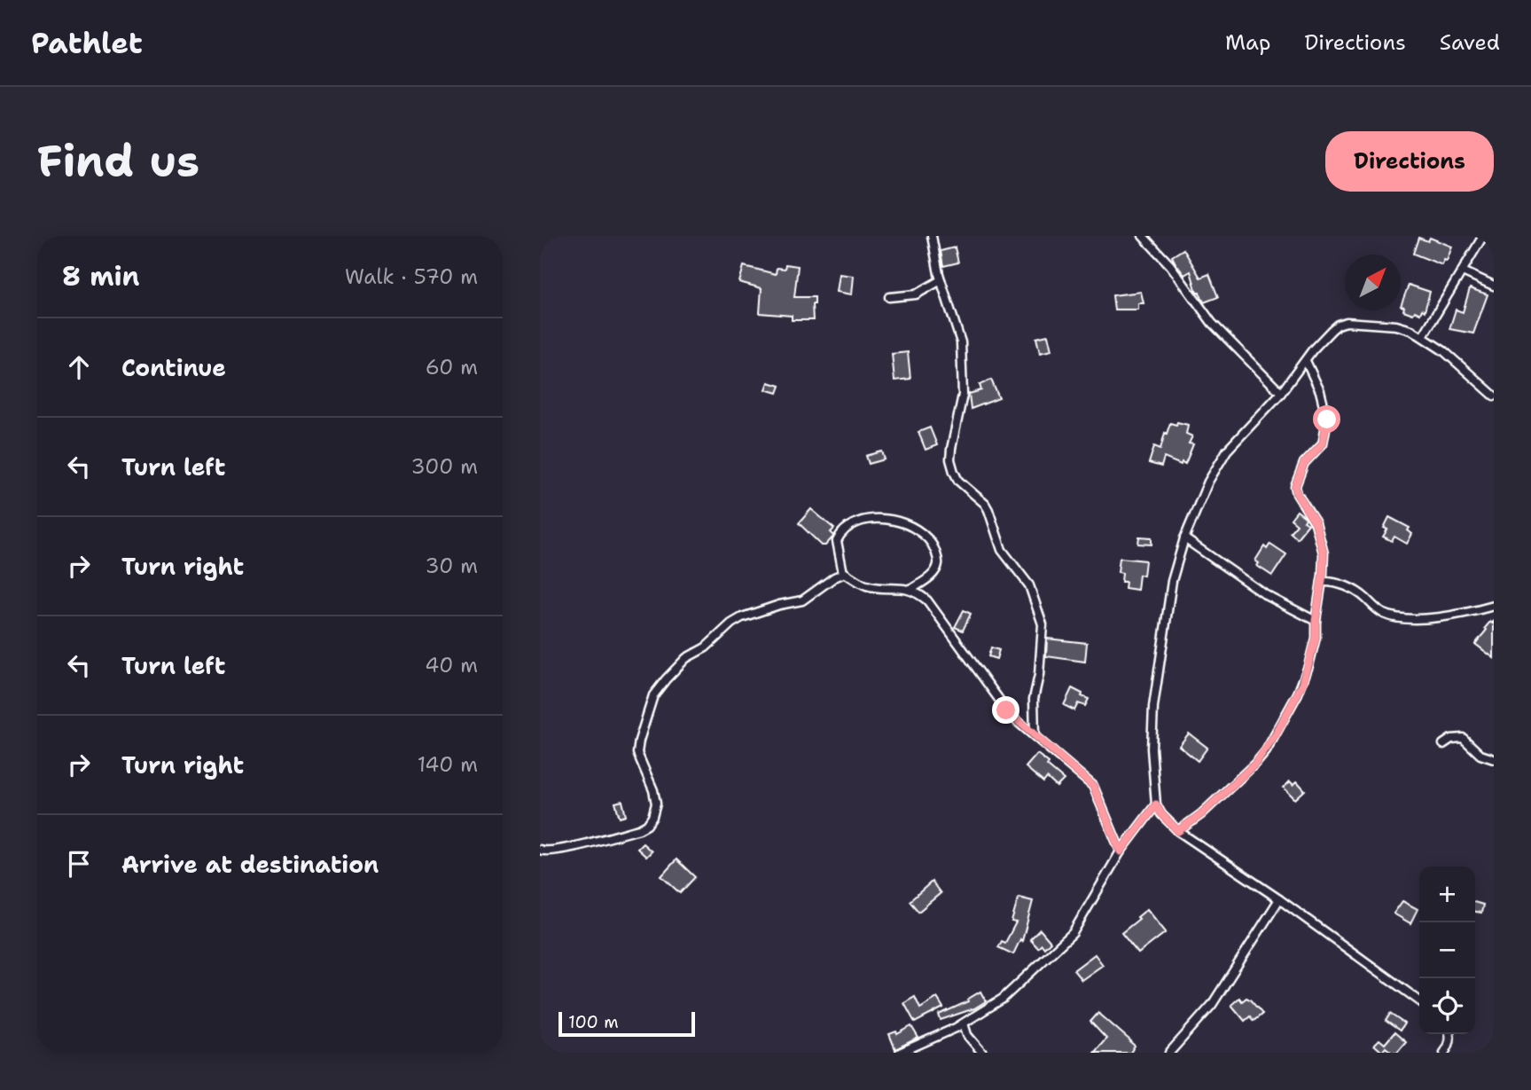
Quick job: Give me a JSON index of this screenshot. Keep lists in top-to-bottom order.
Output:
{
  "scale_bar": "100 m",
  "north": "top right",
  "page": {
    "header": "Pathlet",
    "nav": ["Map", "Directions", "Saved"],
    "buttons": "Directions",
    "title": "Find us",
    "heading": ["8 min", "Walk · 570 m"],
    "list": [
      ["Continue", "60 m"],
      ["Turn left", "300 m"],
      ["Turn right", "30 m"],
      ["Turn left", "40 m"],
      ["Turn right", "140 m"],
      "Arrive at destination"
    ],
    "map_buttons": ["+", "−"],
    "scale": "100 m"
  }
}
